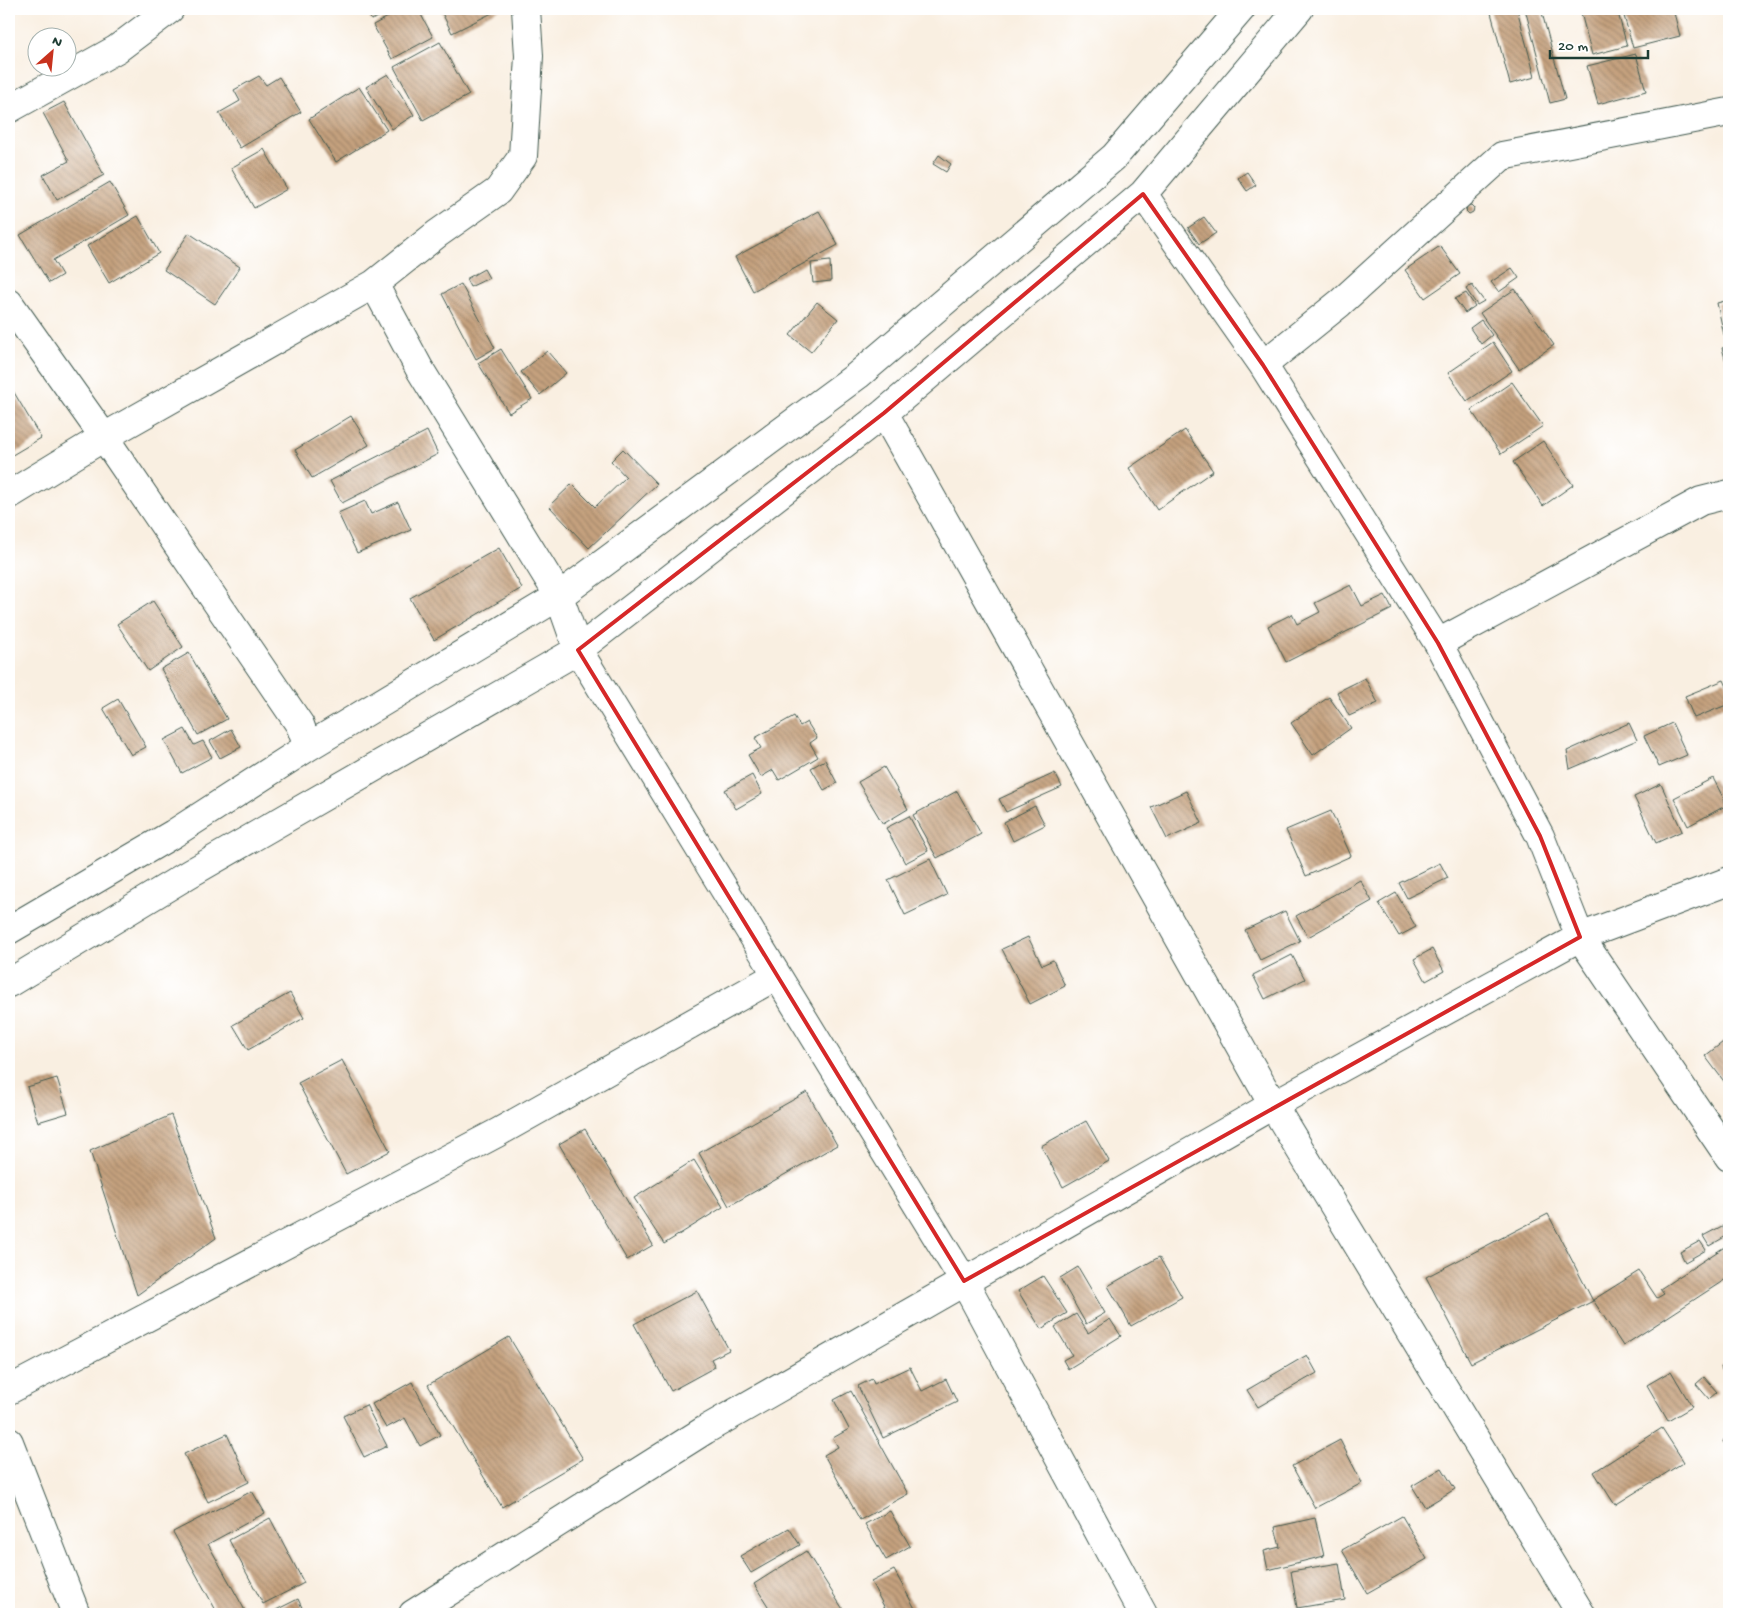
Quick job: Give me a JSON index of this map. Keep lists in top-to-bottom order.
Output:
{
  "scale_bar": "20 m",
  "north": "top right"
}
